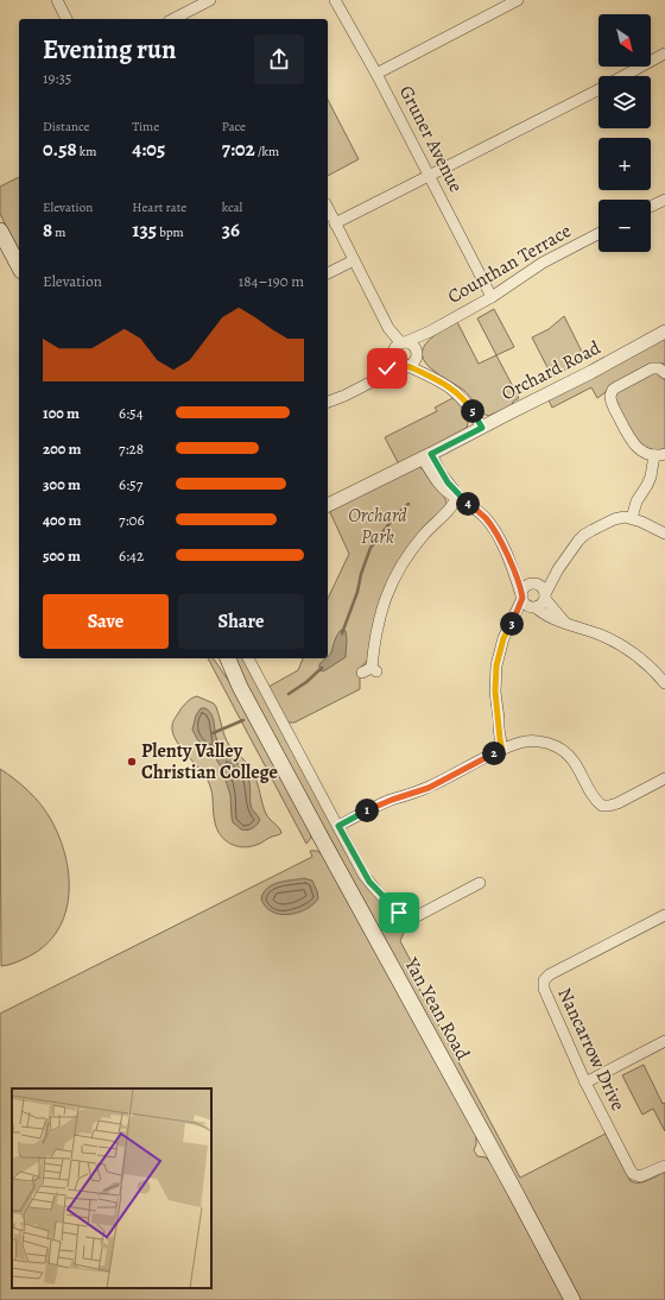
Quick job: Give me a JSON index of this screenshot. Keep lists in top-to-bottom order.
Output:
{
  "streets": {
    "main road": ["Yan Yean Road"],
    "street": [
      "Gruner Avenue",
      "Counthan Terrace",
      "Orchard Road",
      "Nancarrow Drive"
    ]
  },
  "crossings": [
    ["Gruner Avenue", "Counthan Terrace"]
  ],
  "parks": ["Orchard Park"],
  "places": ["Plenty Valley Christian College"],
  "north": "bottom right",
  "page": {
    "map_buttons": ["+", "−"],
    "heading": ["Evening run", "19:35"],
    "stats": [
      ["Distance", "0.58 km"],
      ["Time", "4:05"],
      ["Pace", "7:02 /km"],
      ["Elevation", "8 m"],
      ["Heart rate", "135 bpm"],
      ["kcal", "36"]
    ],
    "chart": ["Elevation", "184–190 m"],
    "list": [
      {
        "name": "100 m",
        "note": "6:54"
      },
      {
        "name": "200 m",
        "note": "7:28"
      },
      {
        "name": "300 m",
        "note": "6:57"
      },
      {
        "name": "400 m",
        "note": "7:06"
      },
      {
        "name": "500 m",
        "note": "6:42"
      }
    ],
    "pins": [
      "5",
      "4",
      "3",
      "2",
      "1"
    ],
    "buttons": ["Save", "Share"]
  }
}
